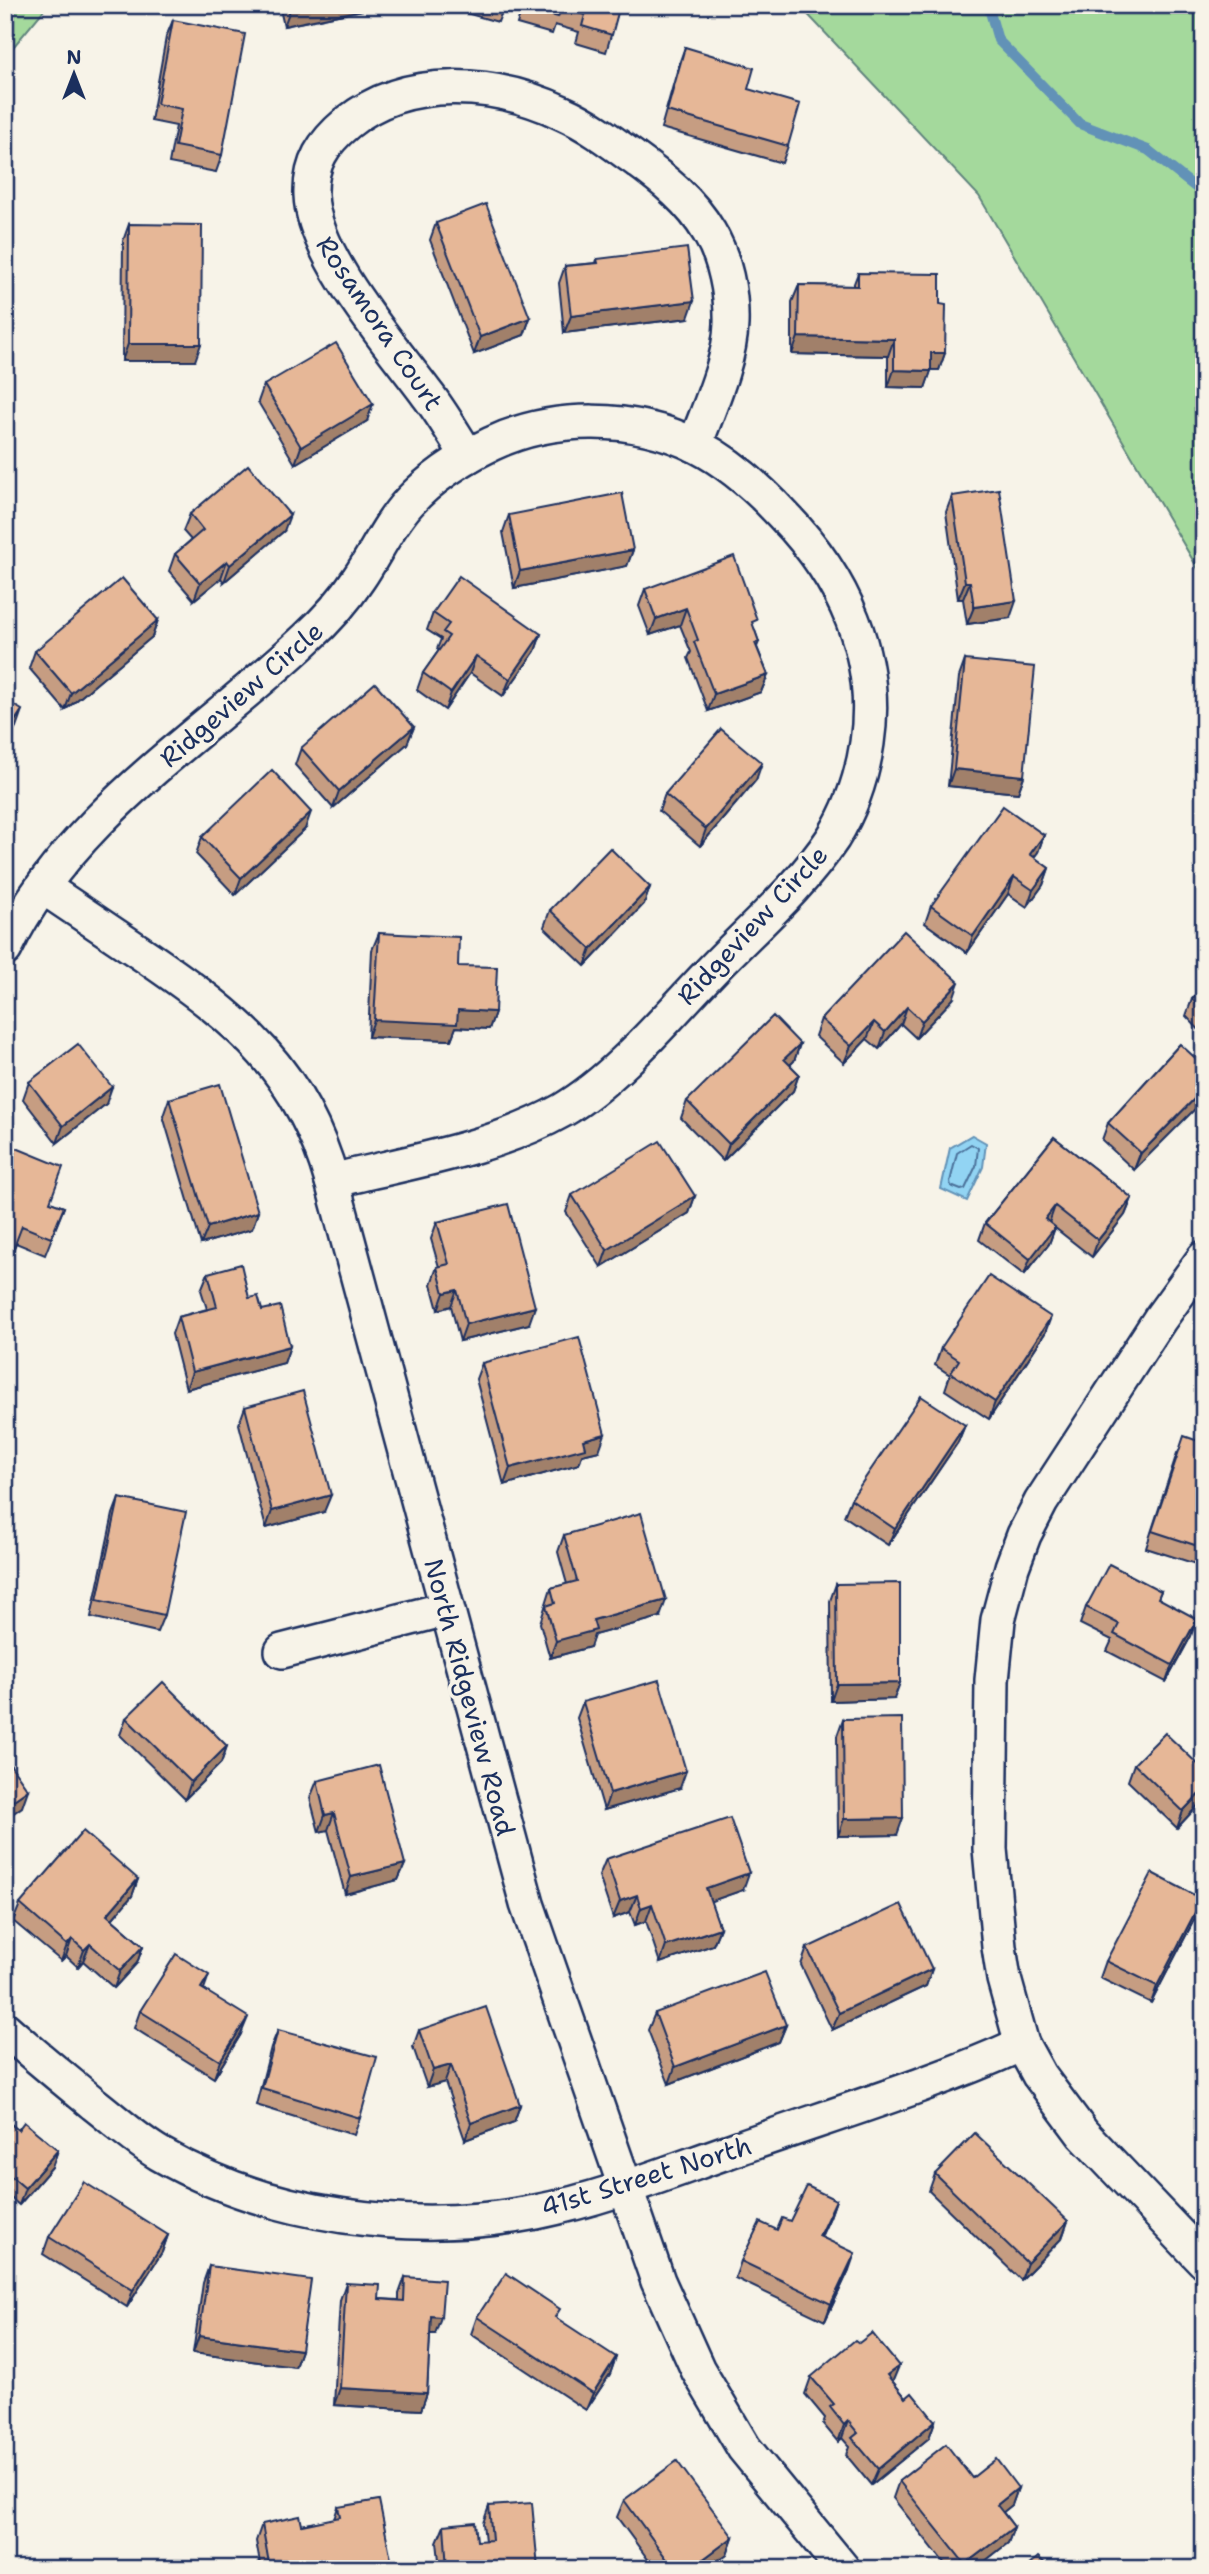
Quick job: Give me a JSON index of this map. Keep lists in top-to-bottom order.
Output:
{
  "streets": {
    "street": [
      "Rosamora Court",
      "Ridgeview Circle",
      "North Ridgeview Road",
      "41st Street North"
    ]
  },
  "crossings": [
    ["Rosamora Court", "Ridgeview Circle"],
    ["Ridgeview Circle", "North Ridgeview Road"],
    ["North Ridgeview Road", "41st Street North"]
  ],
  "north": "top"
}
